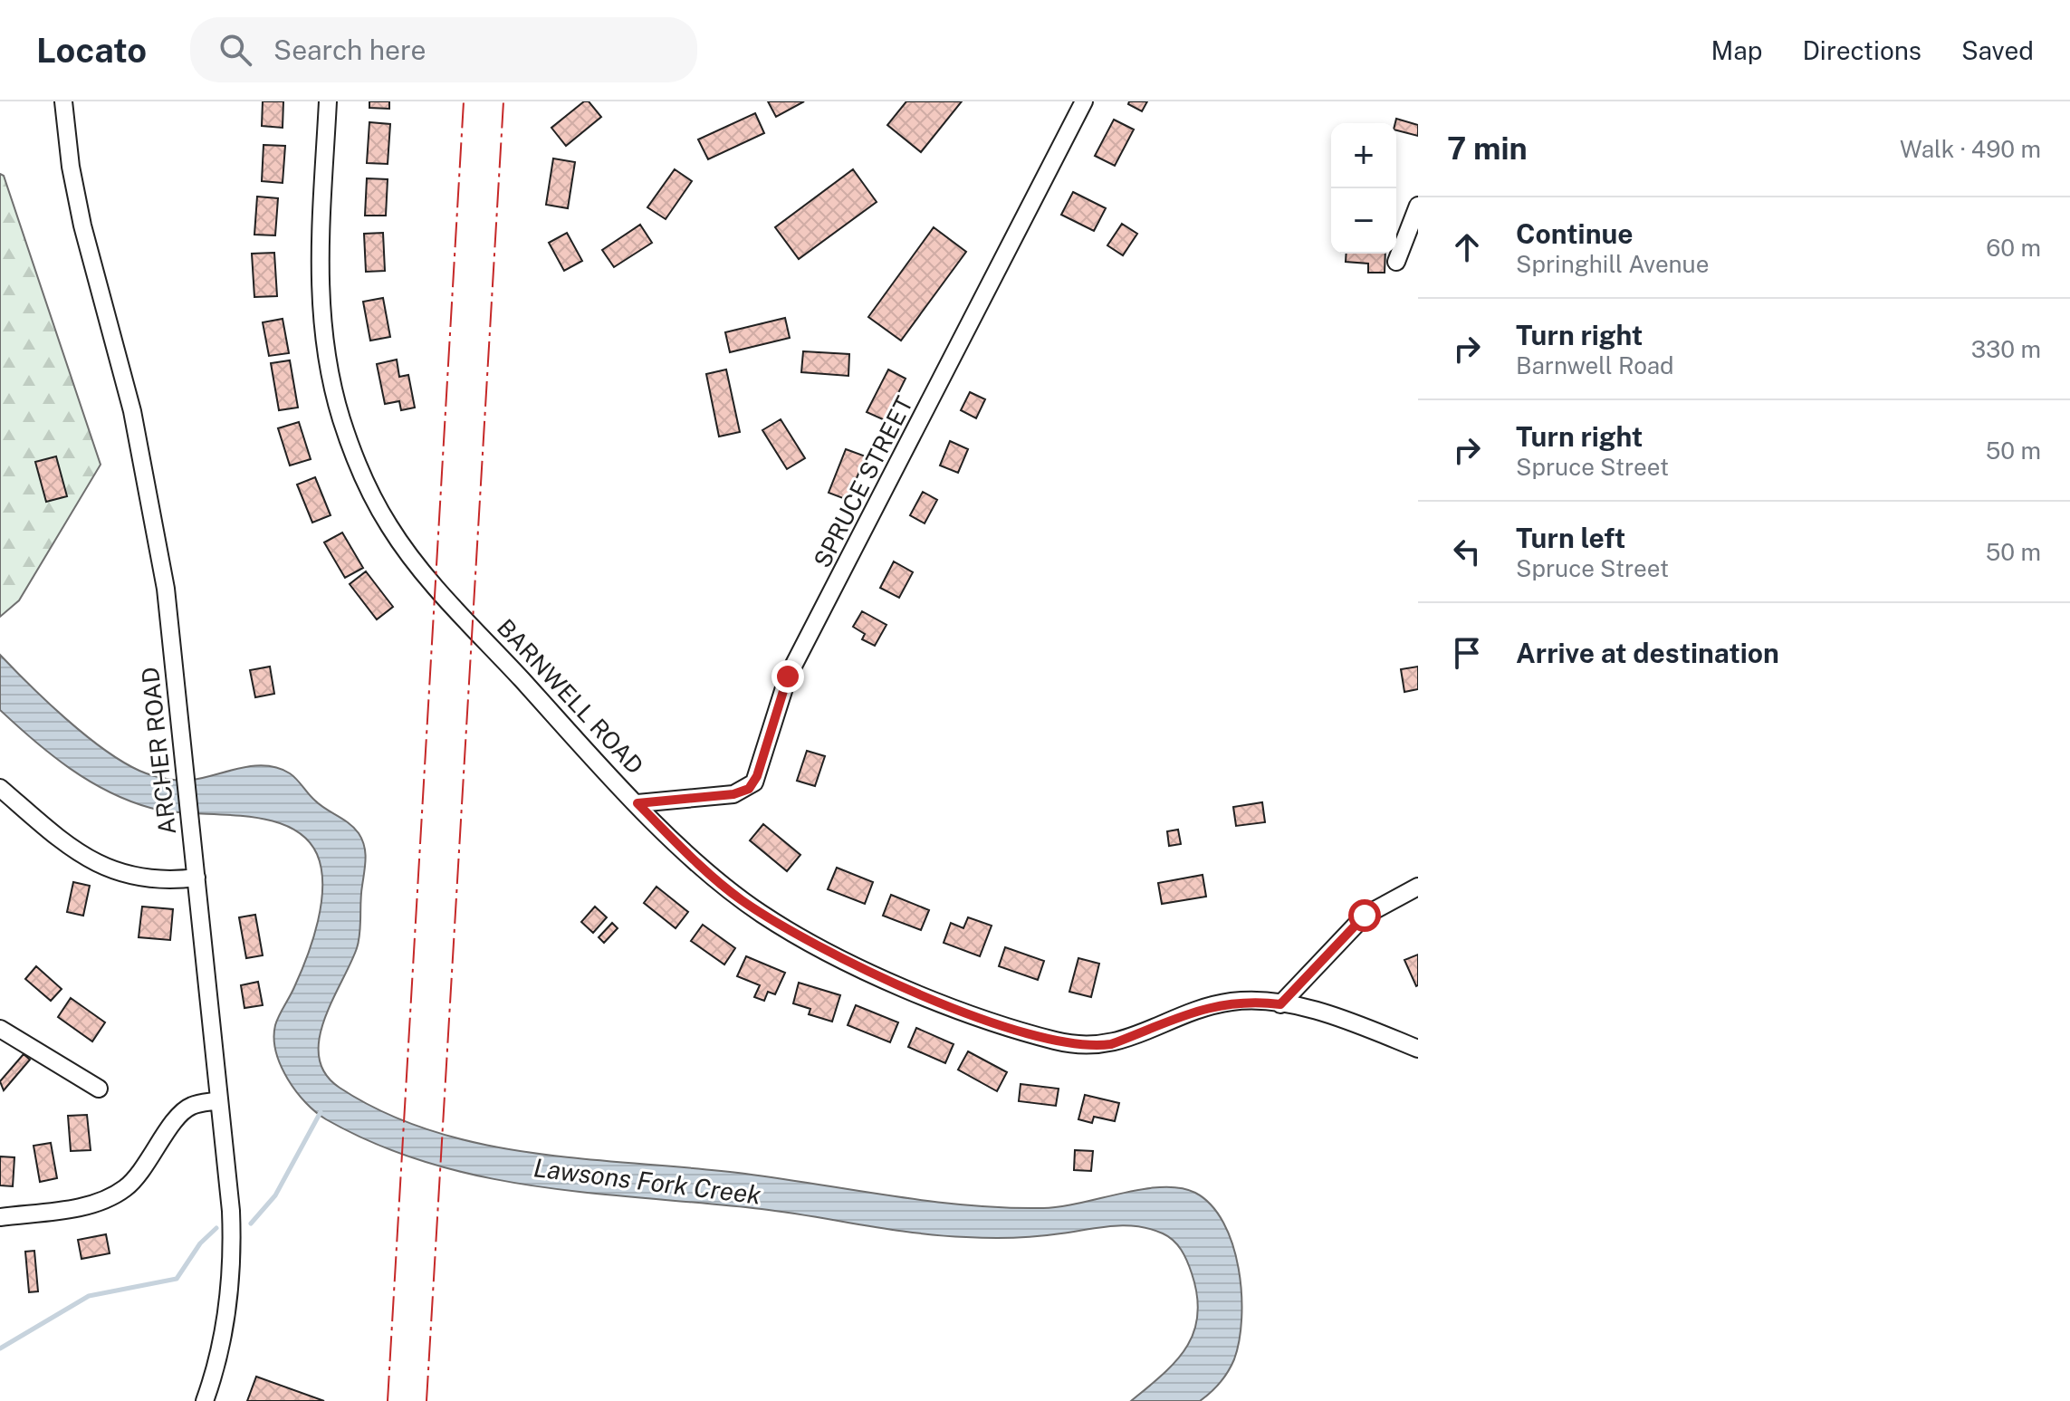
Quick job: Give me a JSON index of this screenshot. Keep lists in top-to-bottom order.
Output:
{
  "streets": {
    "street": ["SPRUCE STREET", "BARNWELL ROAD", "ARCHER ROAD"]
  },
  "crossings": [
    ["SPRUCE STREET", "BARNWELL ROAD"]
  ],
  "water": ["Lawsons Fork Creek"],
  "page": {
    "header": "Locato",
    "search": "Search here",
    "nav": ["Map", "Directions", "Saved"],
    "heading": ["7 min", "Walk · 490 m"],
    "map_buttons": ["+", "−"],
    "list": [
      ["Continue", "Springhill Avenue", "60 m"],
      ["Turn right", "Barnwell Road", "330 m"],
      ["Turn right", "Spruce Street", "50 m"],
      ["Turn left", "Spruce Street", "50 m"],
      "Arrive at destination"
    ]
  }
}
